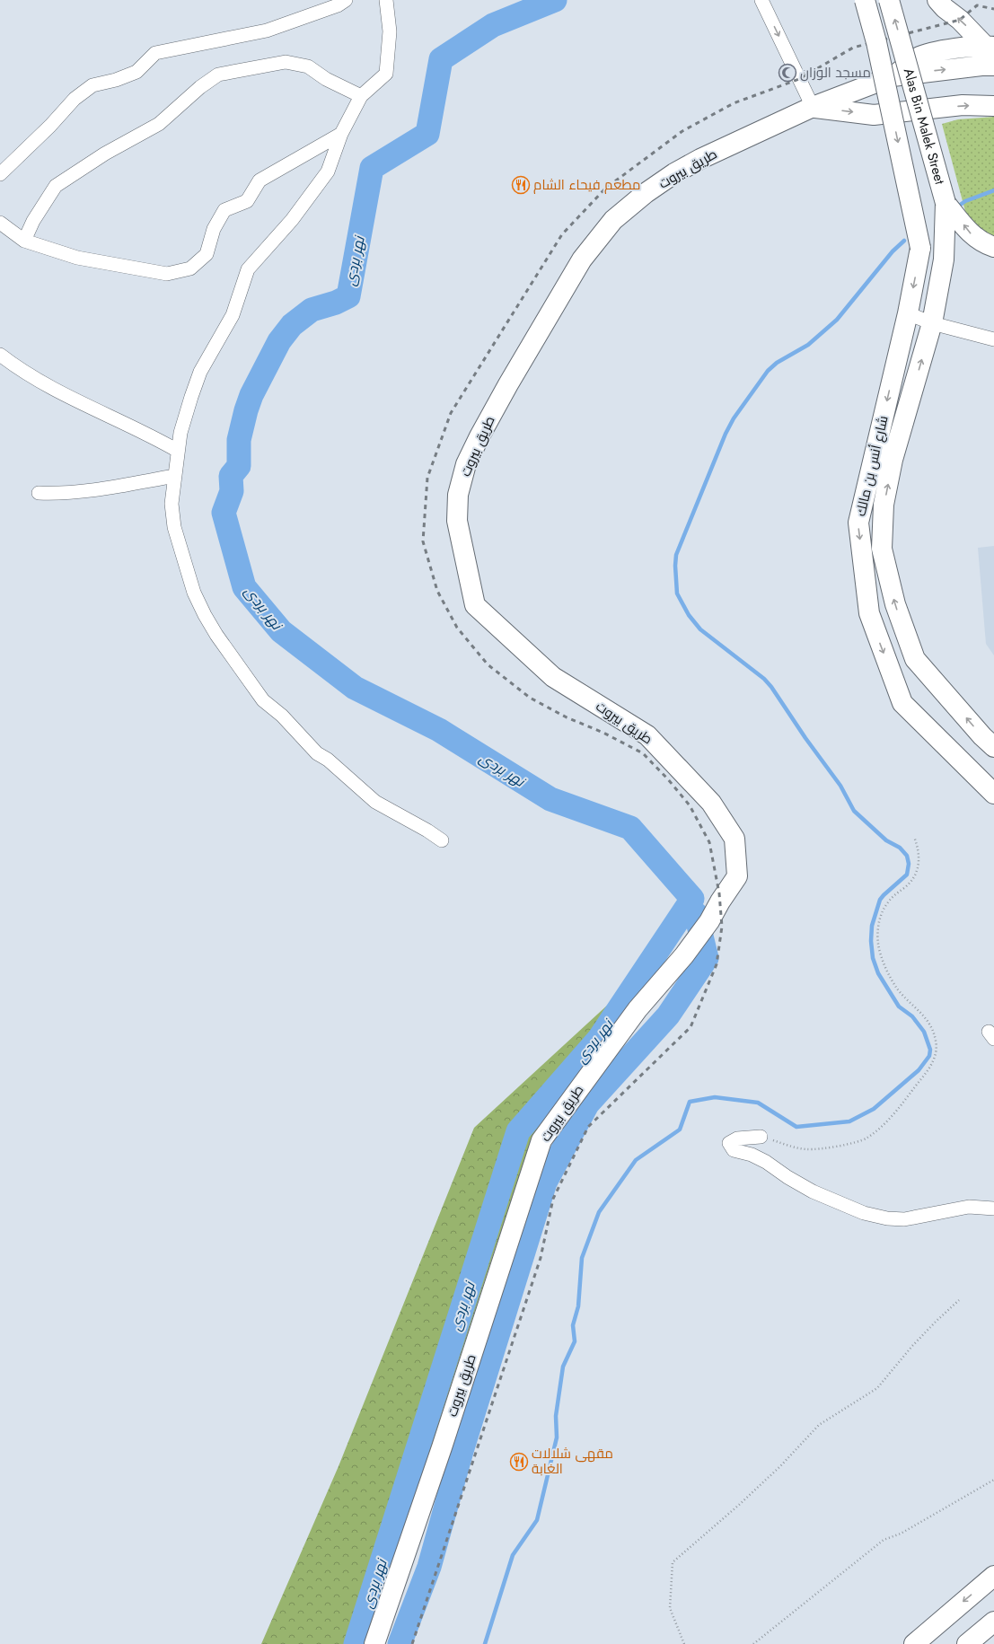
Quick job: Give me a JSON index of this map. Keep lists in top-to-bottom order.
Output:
{
  "streets": {
    "street": ["Alas Bin Malek Street", "طريق بيروت", "شارع أنس بن مالك"]
  },
  "crossings": [
    ["Alas Bin Malek Street", "شارع أنس بن مالك"]
  ],
  "water": ["نهر بردى"],
  "places": {
    "mosque": ["مسجد الوزان"],
    "restaurant": ["مطعم فيحاء الشام", "مقهى شلالات الغابة"]
  }
}
